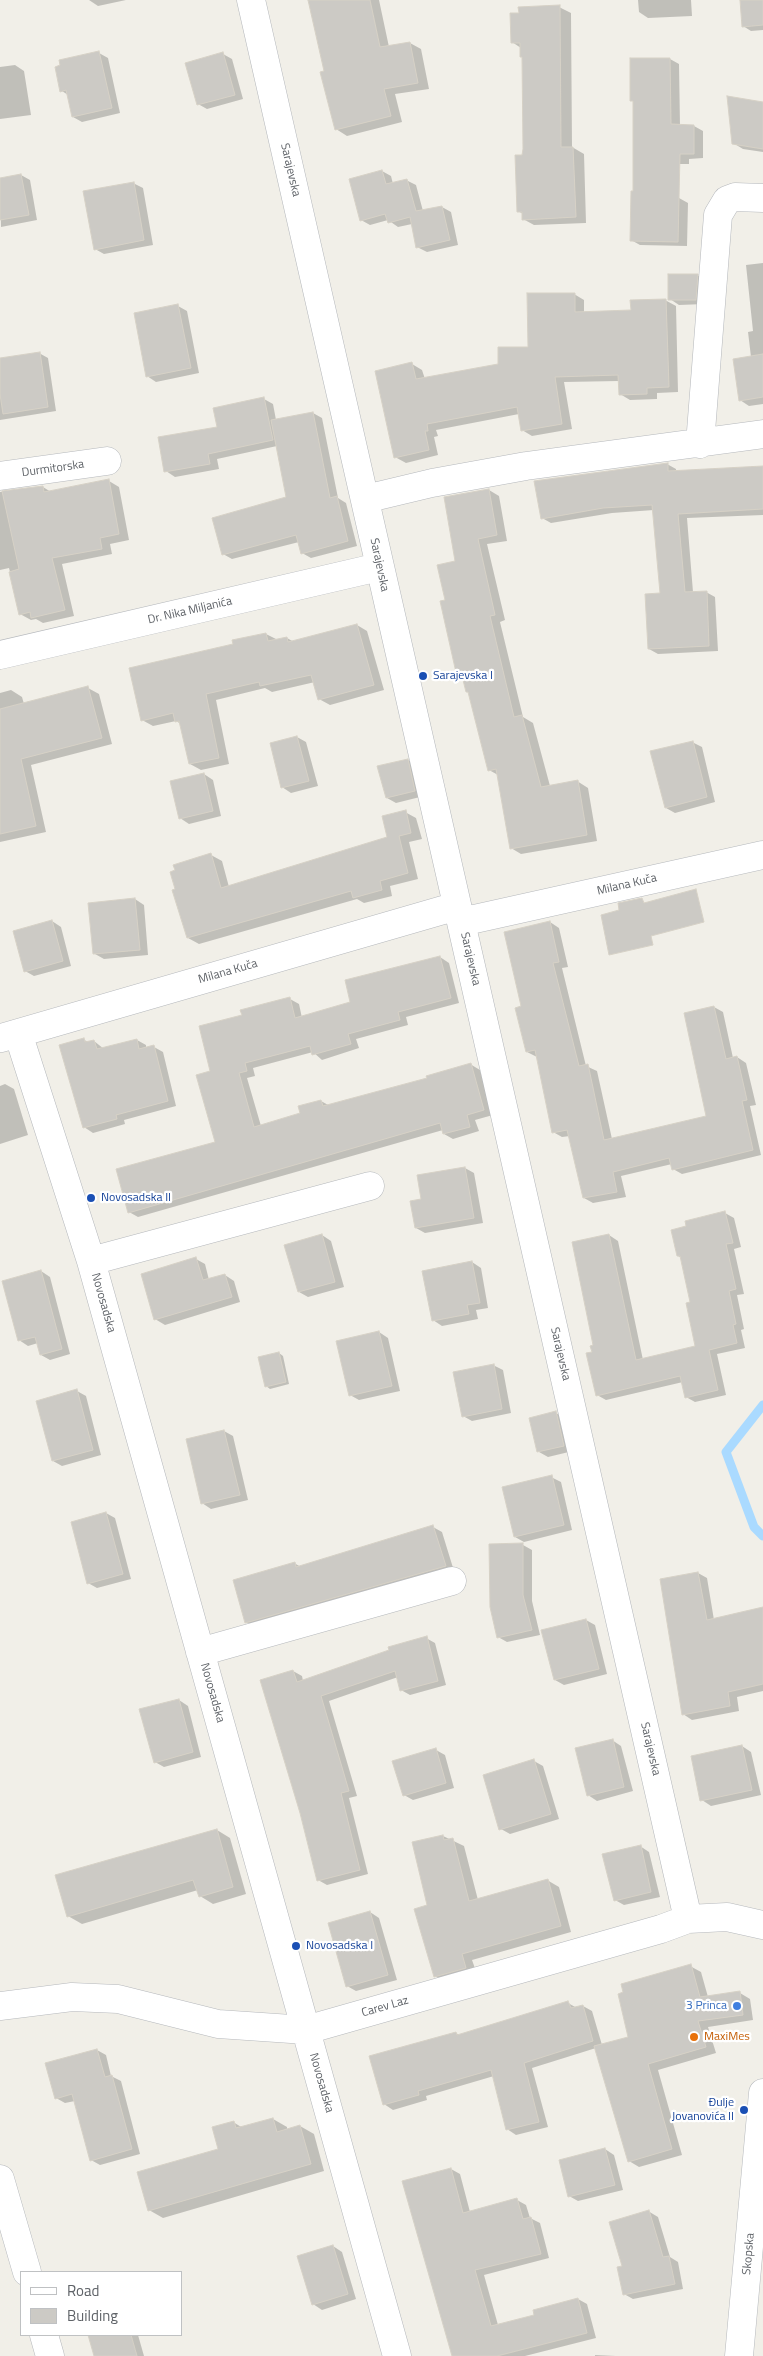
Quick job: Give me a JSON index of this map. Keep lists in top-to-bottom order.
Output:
{
  "streets": {
    "street": [
      "Sarajevska",
      "Durmitorska",
      "Dr. Nika Miljanića",
      "Milana Kuča",
      "Novosadska",
      "Carev Laz",
      "Skopska"
    ]
  },
  "crossings": [
    ["Sarajevska", "Dr. Nika Miljanića"],
    ["Sarajevska", "Milana Kuča"],
    ["Sarajevska", "Carev Laz"],
    ["Milana Kuča", "Novosadska"],
    ["Novosadska", "Carev Laz"]
  ],
  "places": [
    "Sarajevska I",
    "Novosadska II",
    "Novosadska I",
    "3 Princa",
    "MaxiMes",
    "Đulje Jovanovića II"
  ],
  "legend": ["Road", "Building"]
}
